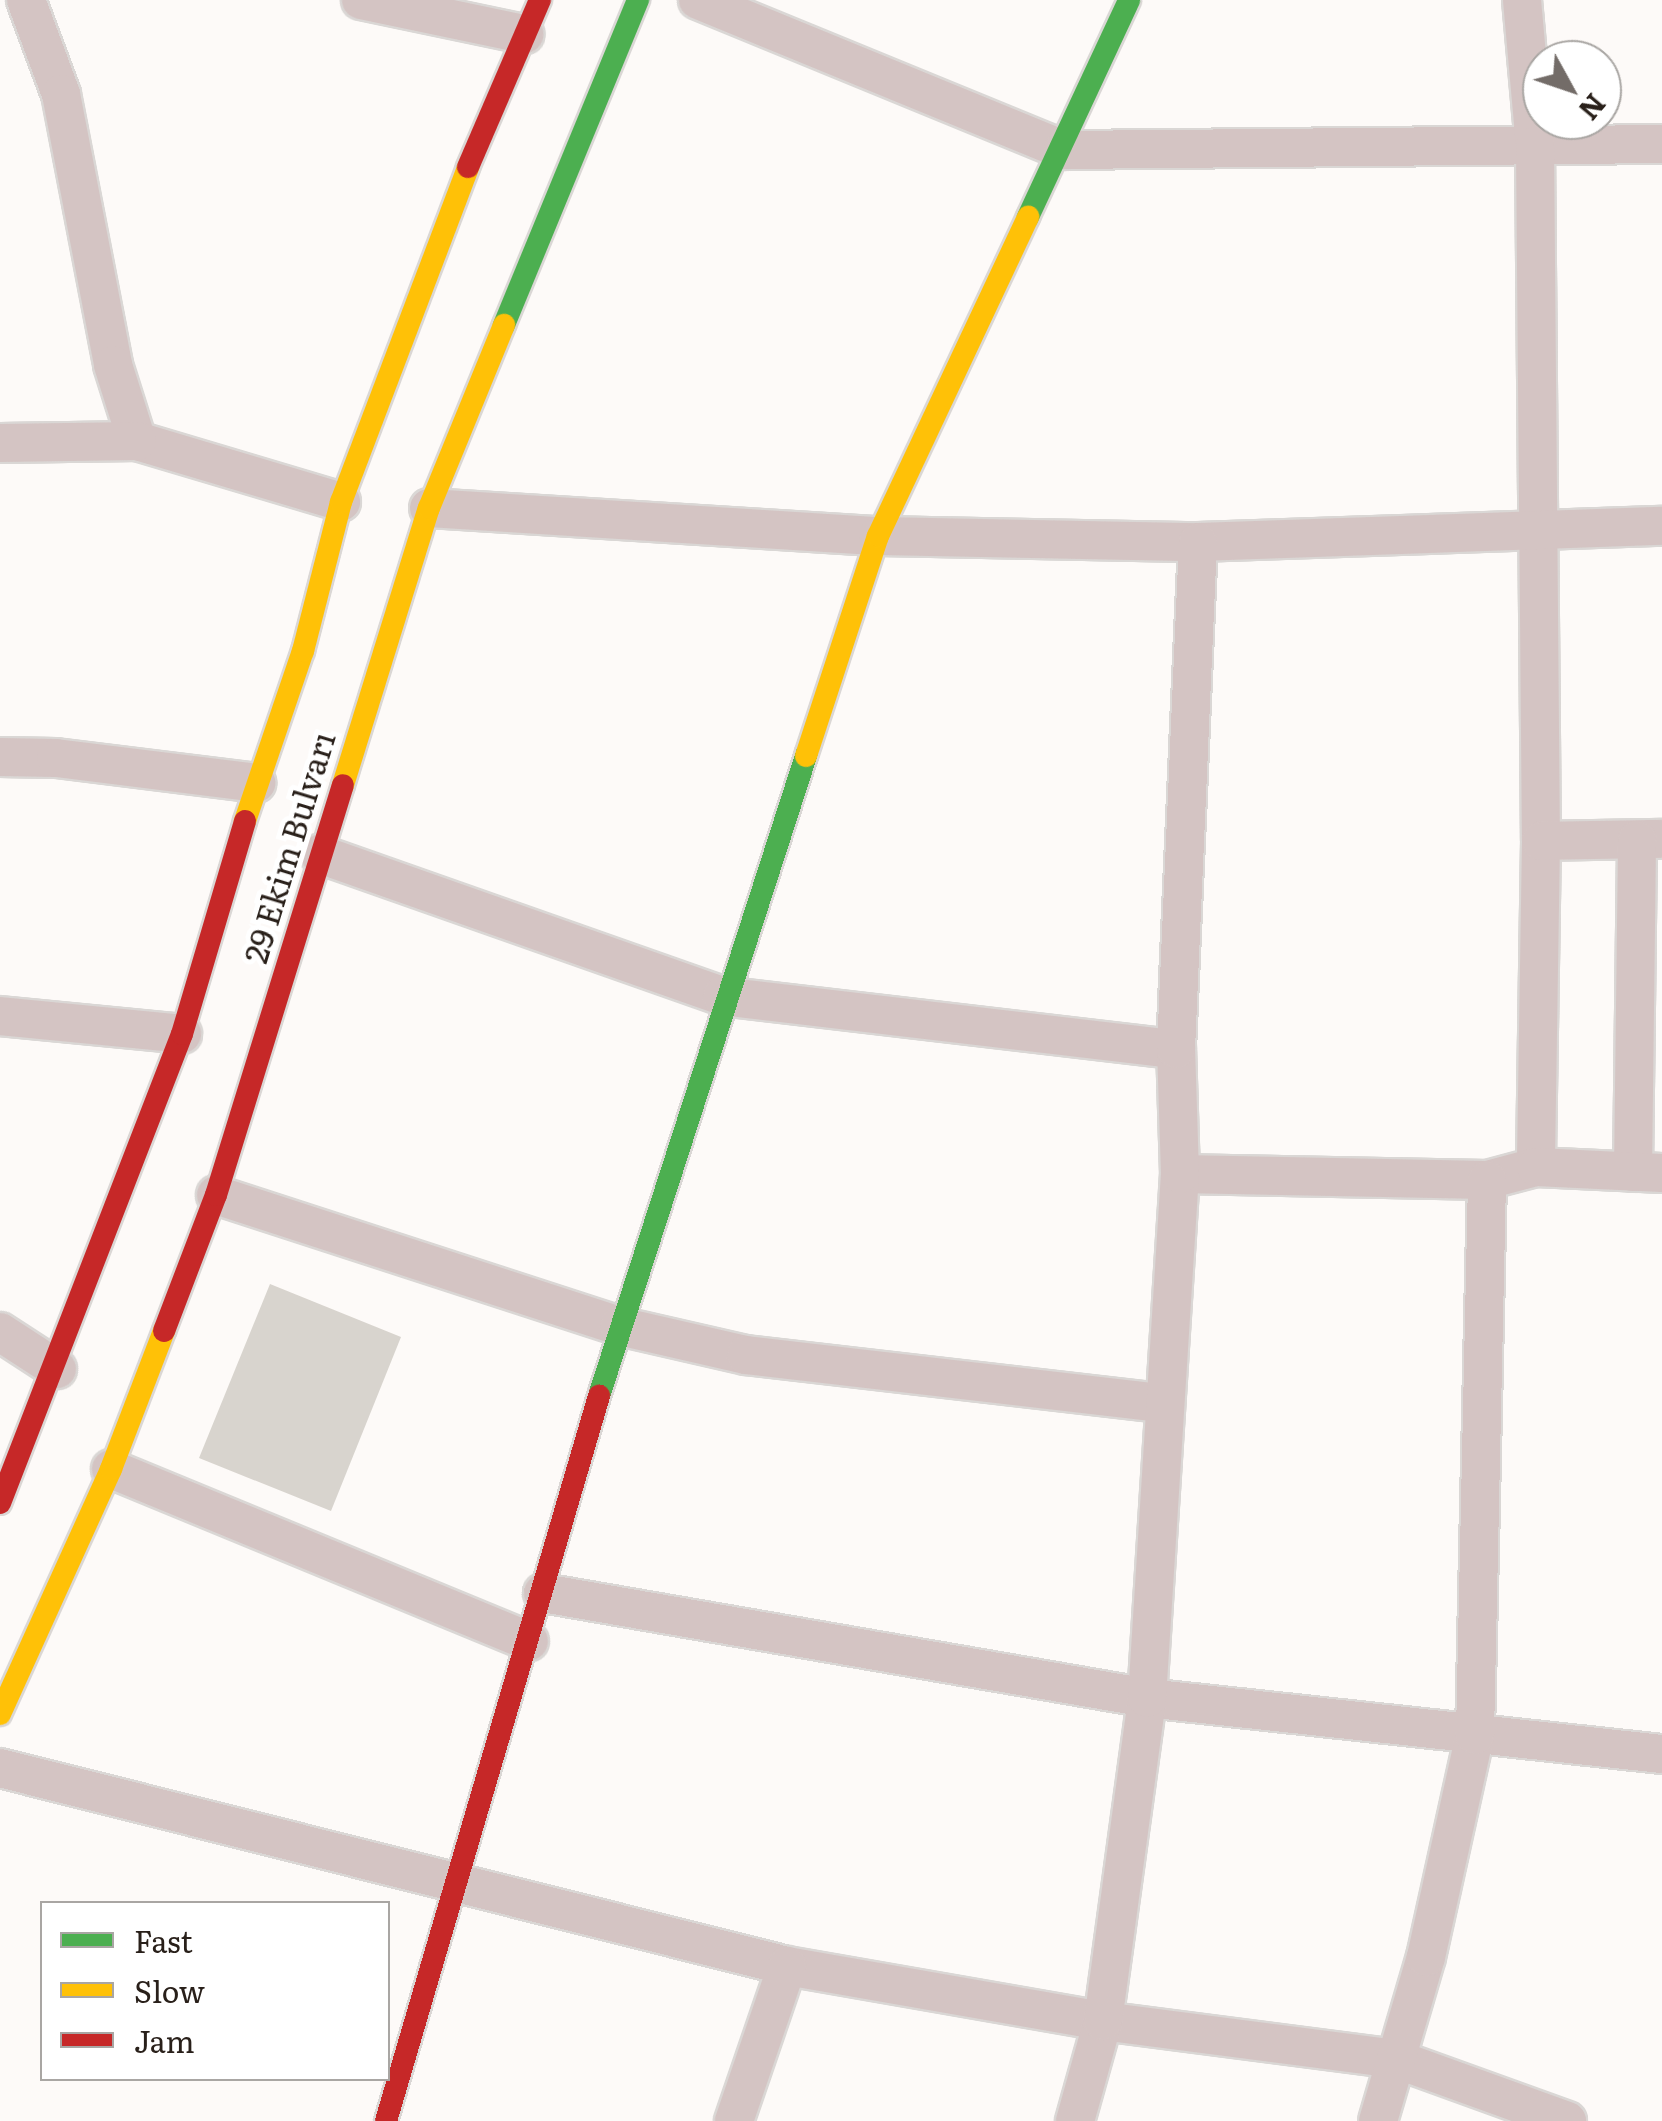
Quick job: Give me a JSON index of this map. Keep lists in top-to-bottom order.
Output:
{
  "streets": {
    "main road": ["29 Ekim Bulvarı"]
  },
  "legend": ["Fast", "Slow", "Jam"],
  "north": "bottom right"
}
